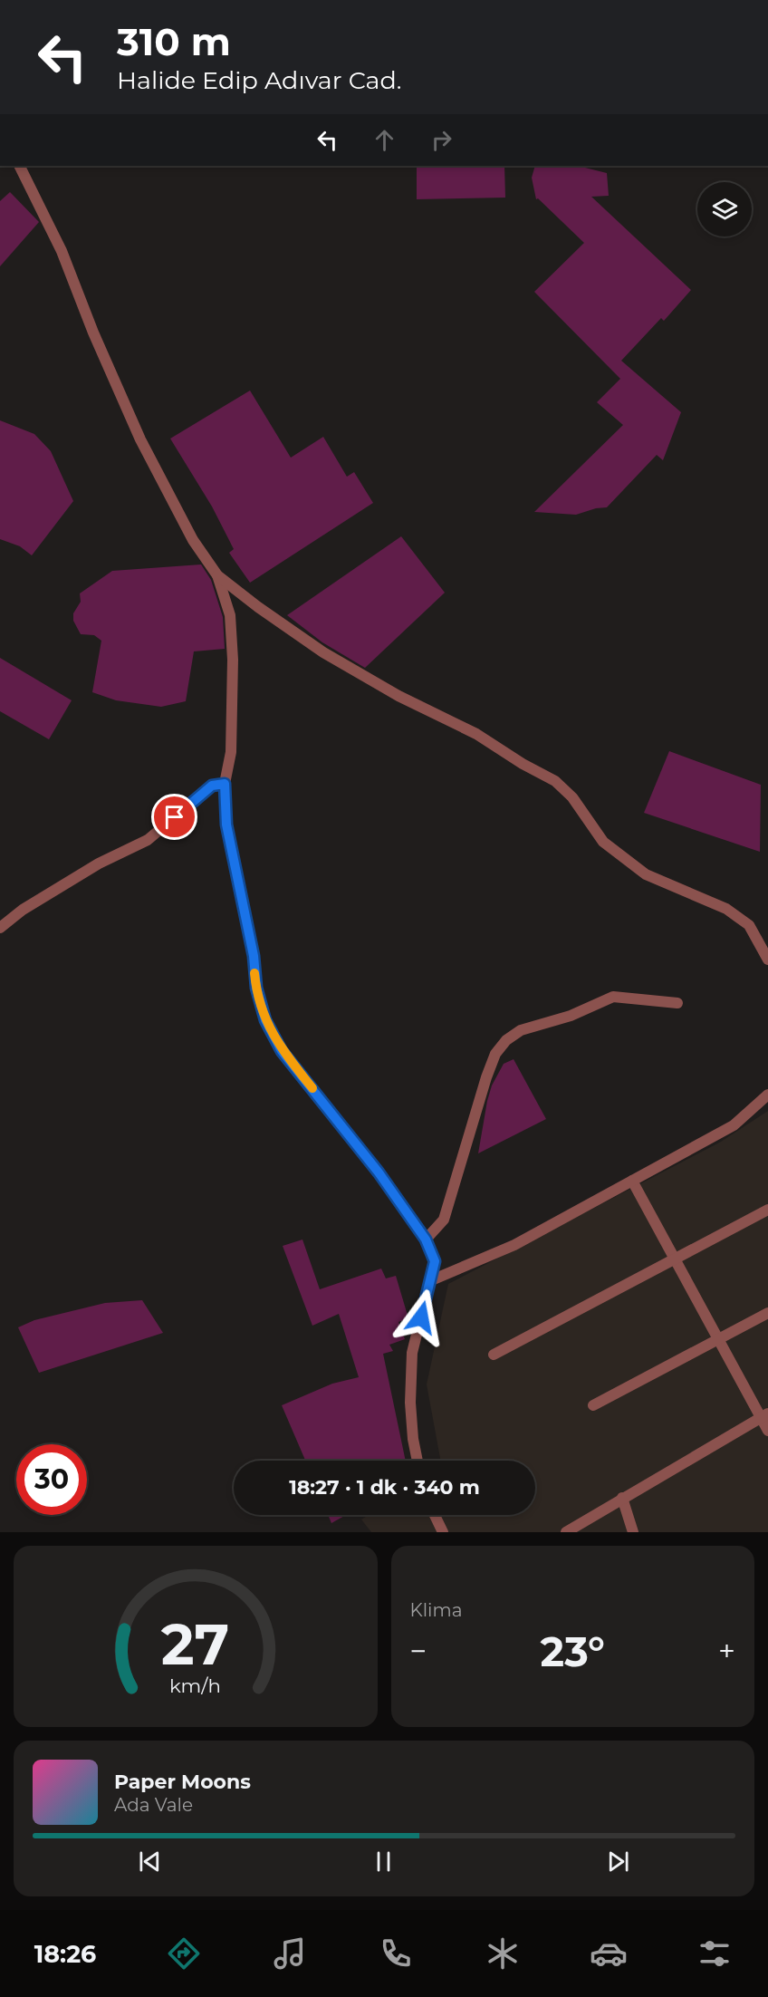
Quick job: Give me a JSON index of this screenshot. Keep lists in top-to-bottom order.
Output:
{
  "page": {
    "turn": ["310 m", "Halide Edip Adıvar Cad."],
    "limit": "30",
    "trip": "18:27 · 1 dk · 340 m",
    "tile": "Klima",
    "heat": ["−", "23°", "+"],
    "song": ["Paper Moons", "Ada Vale"],
    "tabs": "18:26",
    "gauge": ["27", "km/h"]
  }
}
